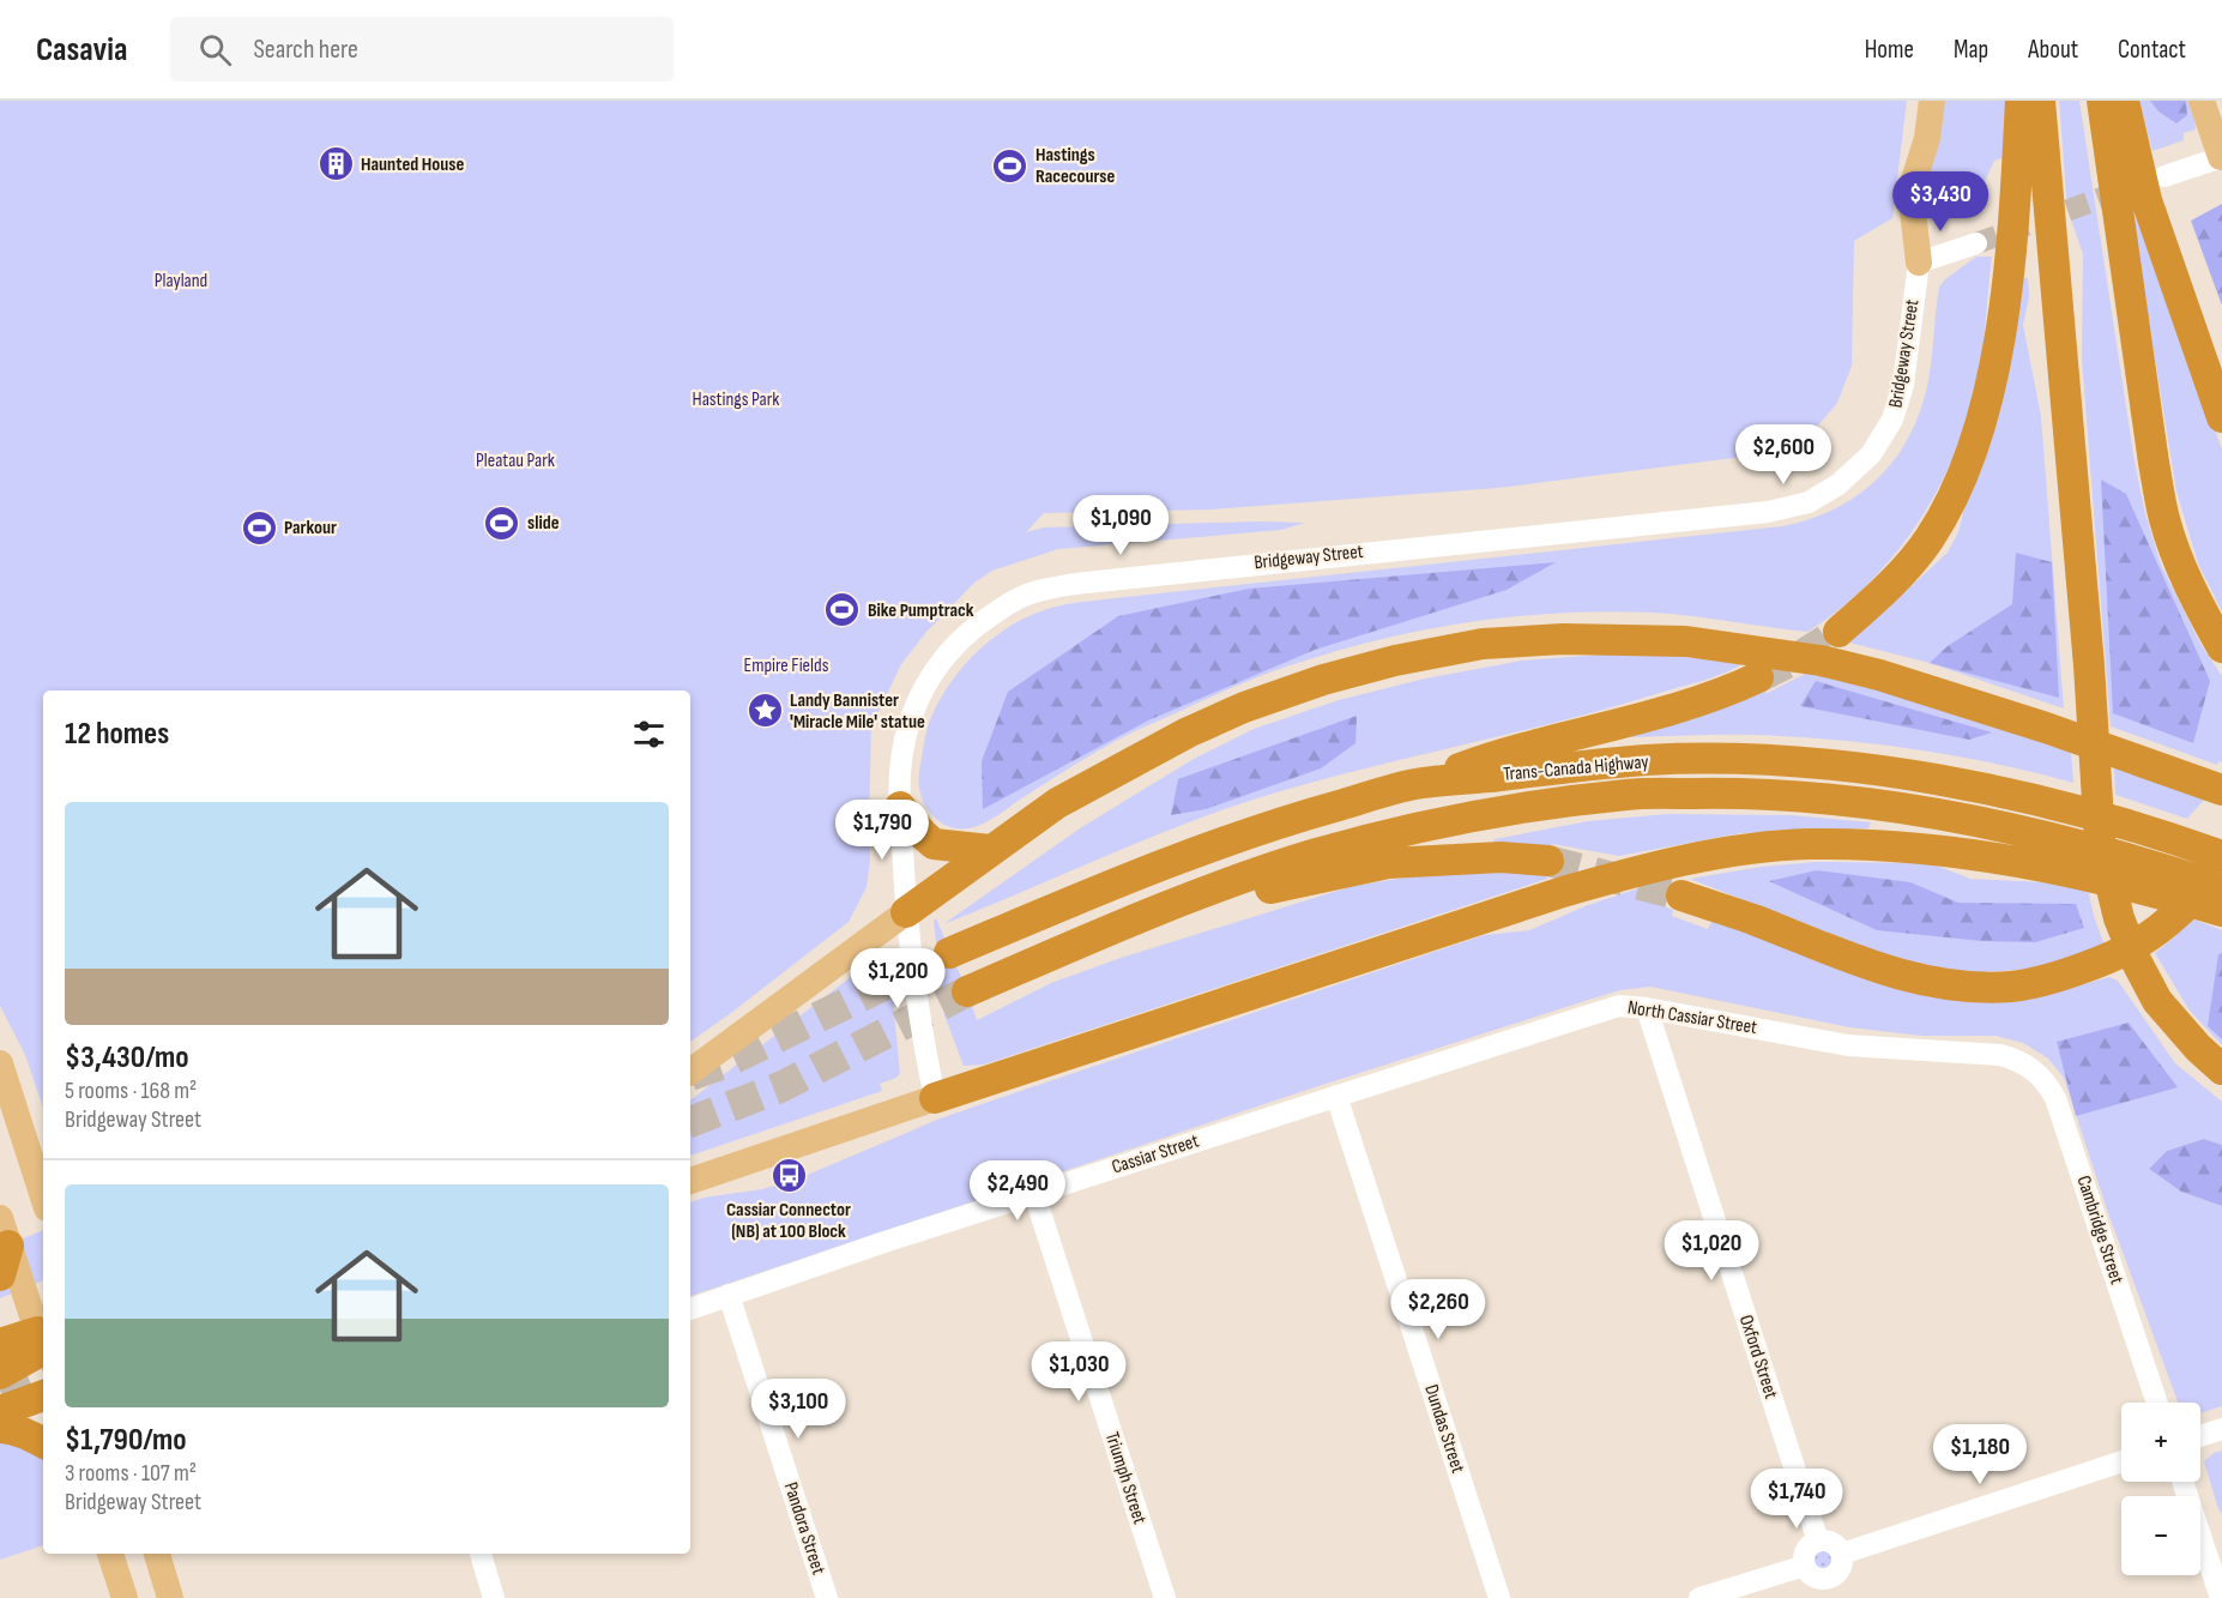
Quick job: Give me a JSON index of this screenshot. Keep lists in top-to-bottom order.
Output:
{
  "streets": {
    "highway": ["Trans-Canada Highway"],
    "street": [
      "Bridgeway Street",
      "North Cassiar Street",
      "Cassiar Street",
      "Cambridge Street",
      "Oxford Street",
      "Dundas Street",
      "Triumph Street",
      "Pandora Street"
    ]
  },
  "crossings": [
    ["North Cassiar Street", "Cassiar Street"],
    ["North Cassiar Street", "Cambridge Street"],
    ["North Cassiar Street", "Oxford Street"],
    ["North Cassiar Street", "Dundas Street"],
    ["Cassiar Street", "Dundas Street"],
    ["Cassiar Street", "Triumph Street"],
    ["Cassiar Street", "Pandora Street"]
  ],
  "parks": [
    "Playland",
    "Hastings Park",
    "Pleatau Park",
    "Empire Fields"
  ],
  "places": {
    "building": ["Haunted House"],
    "sports": [
      "Hastings Racecourse",
      "slide",
      "Parkour",
      "Bike Pumptrack"
    ],
    "place": ["Landy Bannister 'Miracle Mile' statue"],
    "bus stop": ["Cassiar Connector (NB) at 100 Block"]
  },
  "page": {
    "header": "Casavia",
    "search": "Search here",
    "nav": [
      "Home",
      "Map",
      "About",
      "Contact"
    ],
    "price": [
      "$3,430",
      "$2,600",
      "$1,090",
      "$1,790",
      "$1,200",
      "$2,490",
      "$1,020",
      "$2,260",
      "$1,030",
      "$3,100",
      "$1,180",
      "$1,740"
    ],
    "heading": "12 homes",
    "list": [
      {
        "name": "$3,430/mo",
        "note": "5 rooms · 168 m² · Bridgeway Street"
      },
      {
        "name": "$1,790/mo",
        "note": "3 rooms · 107 m² · Bridgeway Street"
      }
    ],
    "map_buttons": ["+", "−"]
  }
}
